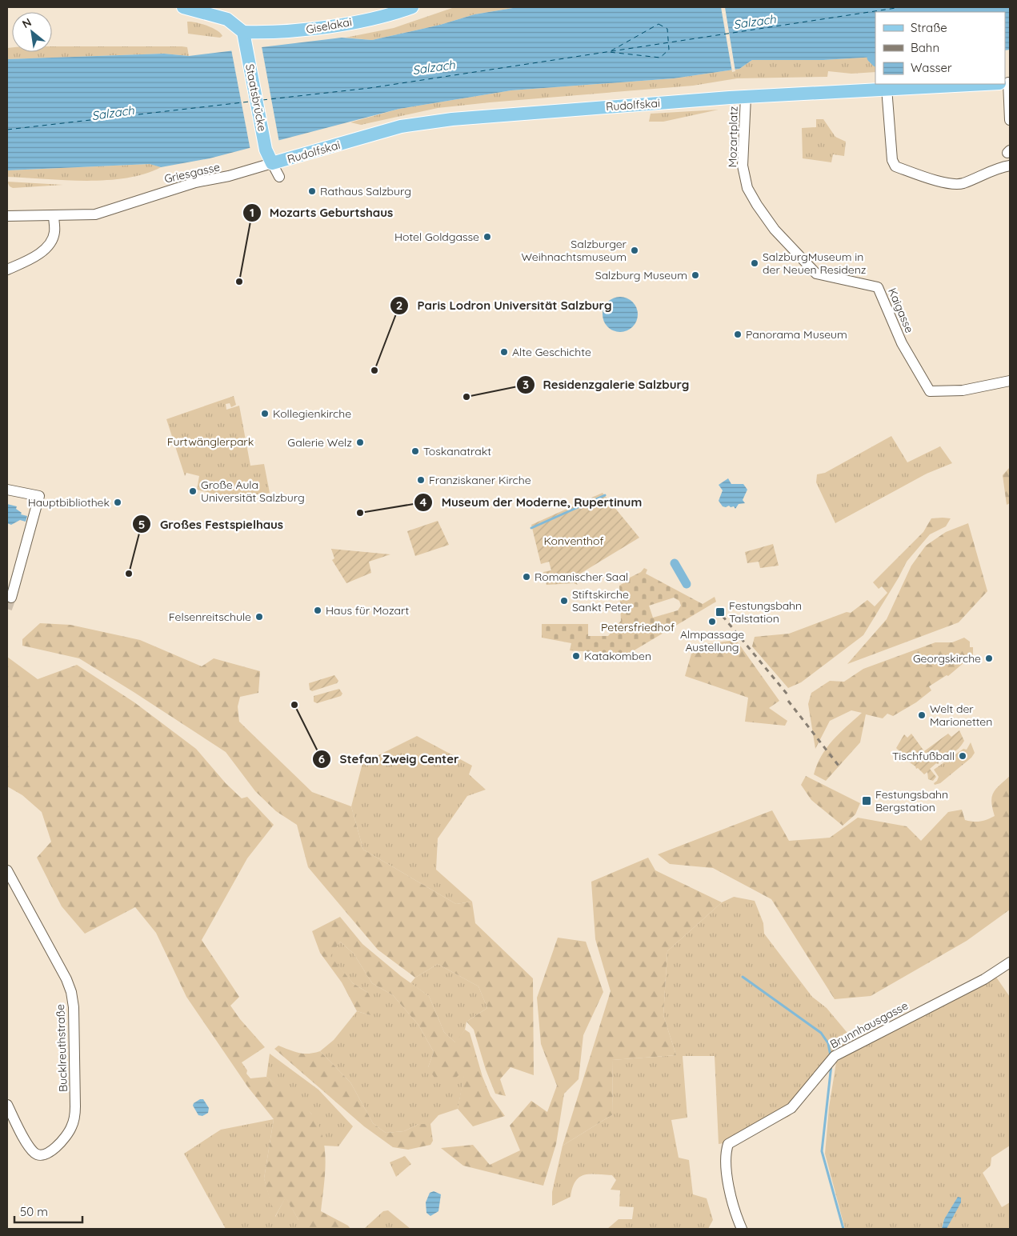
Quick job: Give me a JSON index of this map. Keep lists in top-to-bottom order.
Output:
{
  "streets": {
    "main road": ["Giselakai", "Staatsbrücke", "Rudolfskai"],
    "street": [
      "Mozartplatz",
      "Griesgasse",
      "Kaigasse",
      "Brunnhausgasse",
      "Bucklreuthstraße"
    ]
  },
  "crossings": [
    ["Giselakai", "Staatsbrücke"],
    ["Staatsbrücke", "Rudolfskai"],
    ["Staatsbrücke", "Griesgasse"],
    ["Rudolfskai", "Mozartplatz"],
    ["Rudolfskai", "Griesgasse"],
    ["Mozartplatz", "Kaigasse"]
  ],
  "water": ["Salzach"],
  "parks": ["Furtwänglerpark", "Konventhof", "Petersfriedhof"],
  "places": {
    "other": [
      "Rathaus Salzburg",
      "Hotel Goldgasse",
      "Salzburger Weihnachtsmuseum",
      "SalzburgMuseum in der Neuen Residenz",
      "Salzburg Museum",
      "Mozarts Geburtshaus",
      "Panorama Museum",
      "Alte Geschichte",
      "Paris Lodron Universität Salzburg",
      "Residenzgalerie Salzburg",
      "Kollegienkirche",
      "Galerie Welz",
      "Toskanatrakt",
      "Franziskaner Kirche",
      "Große Aula Universität Salzburg",
      "Hauptbibliothek",
      "Museum der Moderne, Rupertinum",
      "Großes Festspielhaus",
      "Romanischer Saal",
      "Stiftskirche Sankt Peter",
      "Haus für Mozart",
      "Felsenreitschule",
      "Almpassage Austellung",
      "Katakomben",
      "Georgskirche",
      "Stefan Zweig Center",
      "Welt der Marionetten",
      "Tischfußball"
    ],
    "transit": ["Festungsbahn Talstation", "Festungsbahn Bergstation"]
  },
  "legend": ["Straße", "Bahn", "Wasser"],
  "scale_bar": "50 m",
  "north": "top left"
}
